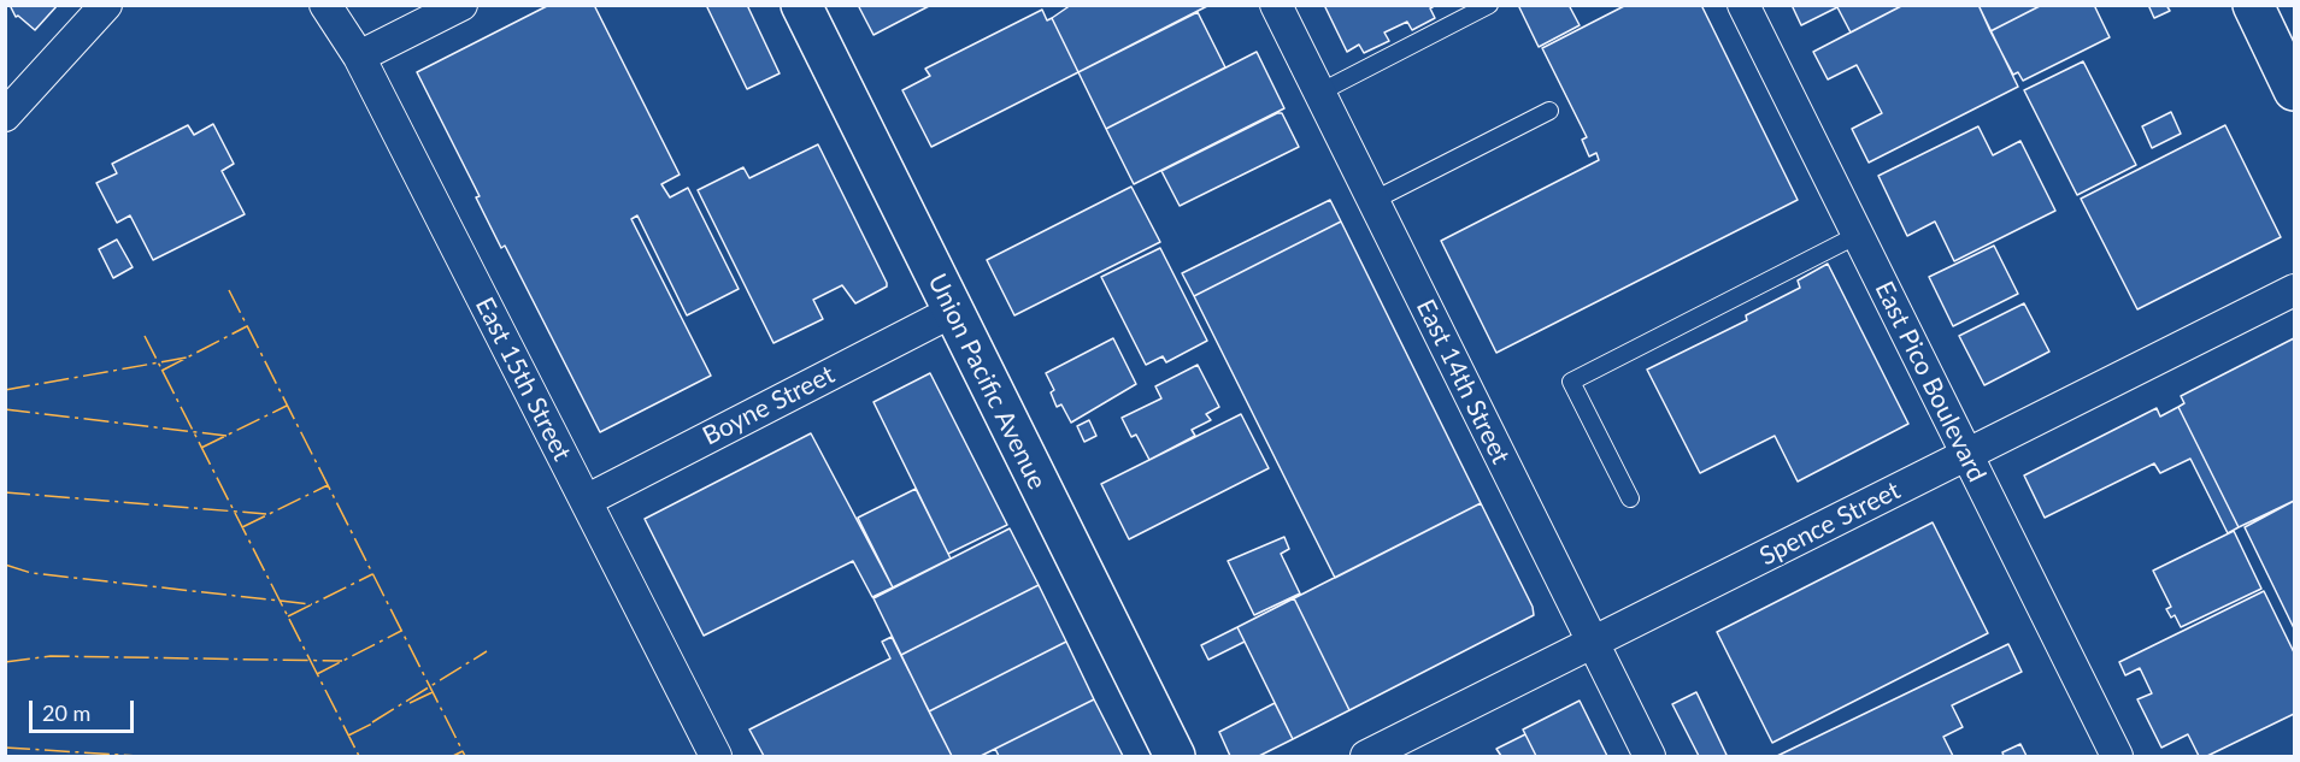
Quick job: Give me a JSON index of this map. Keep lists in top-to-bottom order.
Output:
{
  "streets": {
    "street": [
      "East 15th Street",
      "Union Pacific Avenue",
      "East 14th Street",
      "East Pico Boulevard",
      "Boyne Street",
      "Spence Street"
    ]
  },
  "crossings": [
    ["East 15th Street", "Boyne Street"],
    ["Union Pacific Avenue", "Boyne Street"],
    ["East 14th Street", "Spence Street"],
    ["East Pico Boulevard", "Spence Street"]
  ],
  "scale_bar": "20 m"
}
